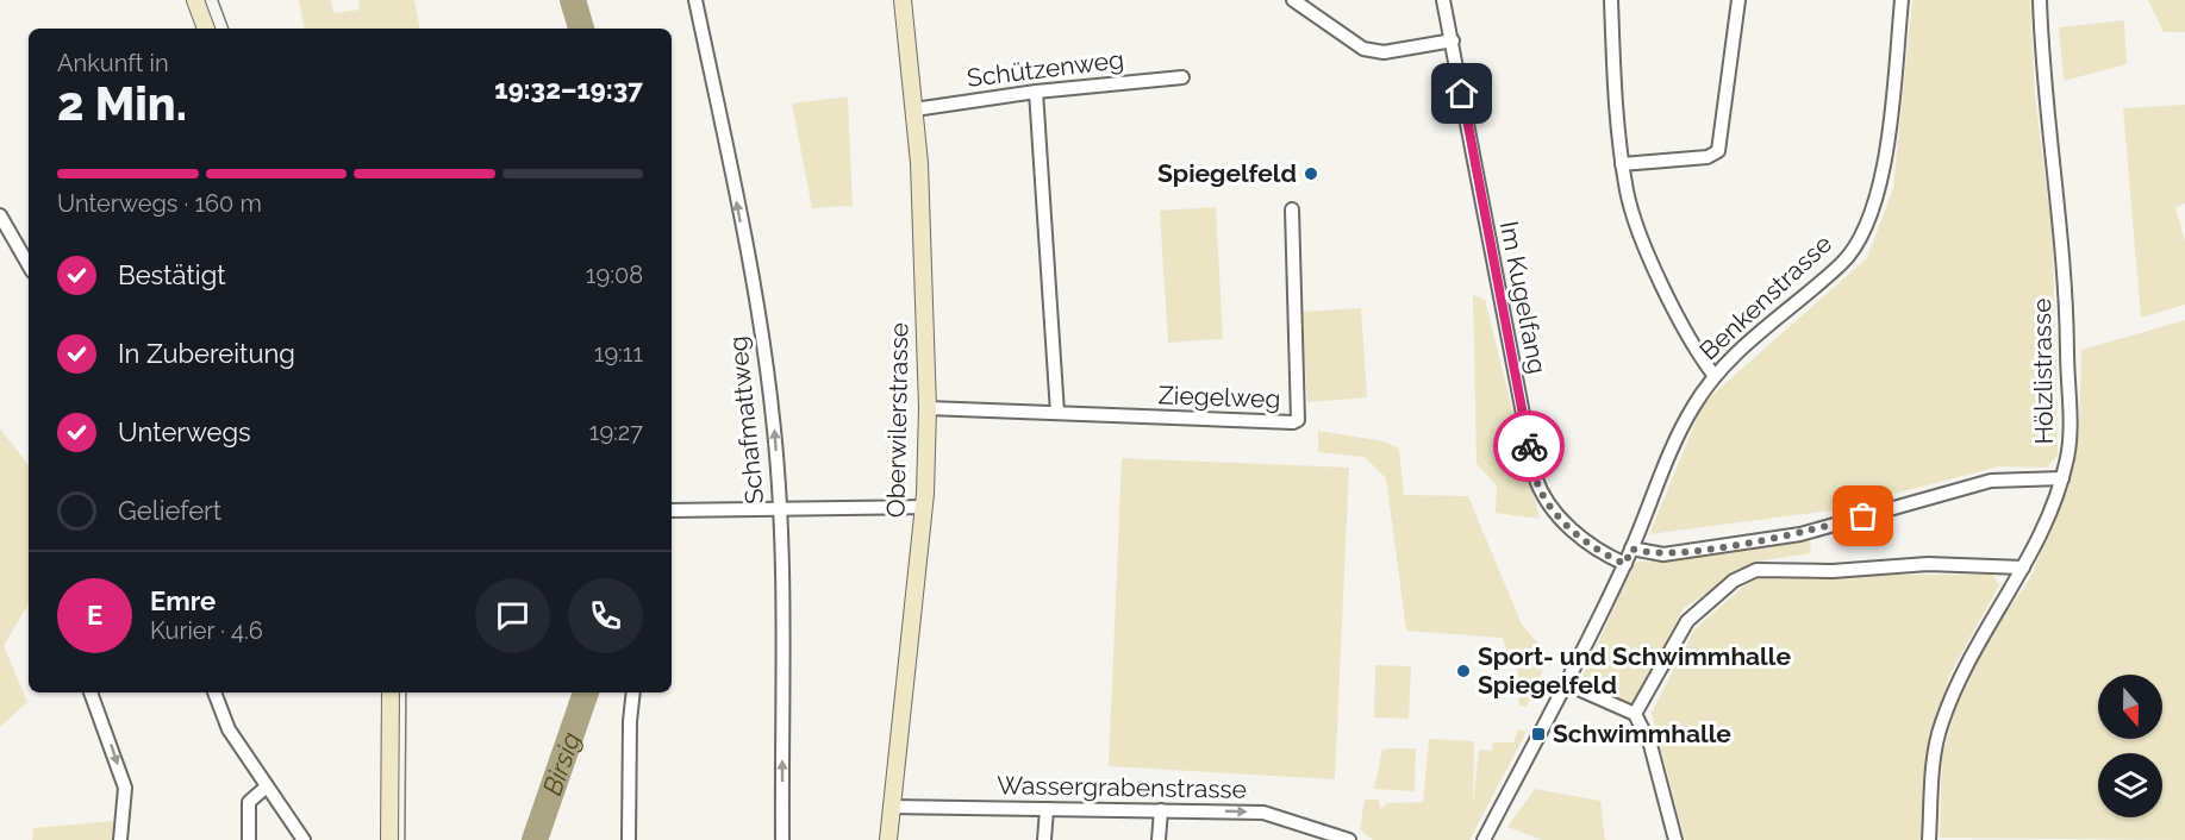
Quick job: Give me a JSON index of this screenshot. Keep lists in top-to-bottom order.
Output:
{
  "streets": {
    "main road": ["Oberwilerstrasse"],
    "street": [
      "Schützenweg",
      "Im Kugelfang",
      "Benkenstrasse",
      "Hölzlistrasse",
      "Ziegelweg",
      "Schafmattweg",
      "Wassergrabenstrasse"
    ]
  },
  "crossings": [
    ["Schützenweg", "Oberwilerstrasse"],
    ["Im Kugelfang", "Benkenstrasse"],
    ["Ziegelweg", "Oberwilerstrasse"],
    ["Oberwilerstrasse", "Wassergrabenstrasse"]
  ],
  "one_way": ["Schafmattweg", "Wassergrabenstrasse"],
  "water": ["Birsig"],
  "places": {
    "other": ["Spiegelfeld", "Sport- und Schwimmhalle Spiegelfeld"],
    "transit": ["Schwimmhalle"]
  },
  "north": "bottom",
  "page": {
    "heading": ["2 Min.", "Ankunft in", "19:32–19:37"],
    "panel": ["Emre", "Kurier · 4.6"],
    "bar": "Unterwegs · 160 m",
    "list": [
      ["Bestätigt", "19:08"],
      ["In Zubereitung", "19:11"],
      ["Unterwegs", "19:27"],
      "Geliefert"
    ],
    "round": "E"
  }
}
